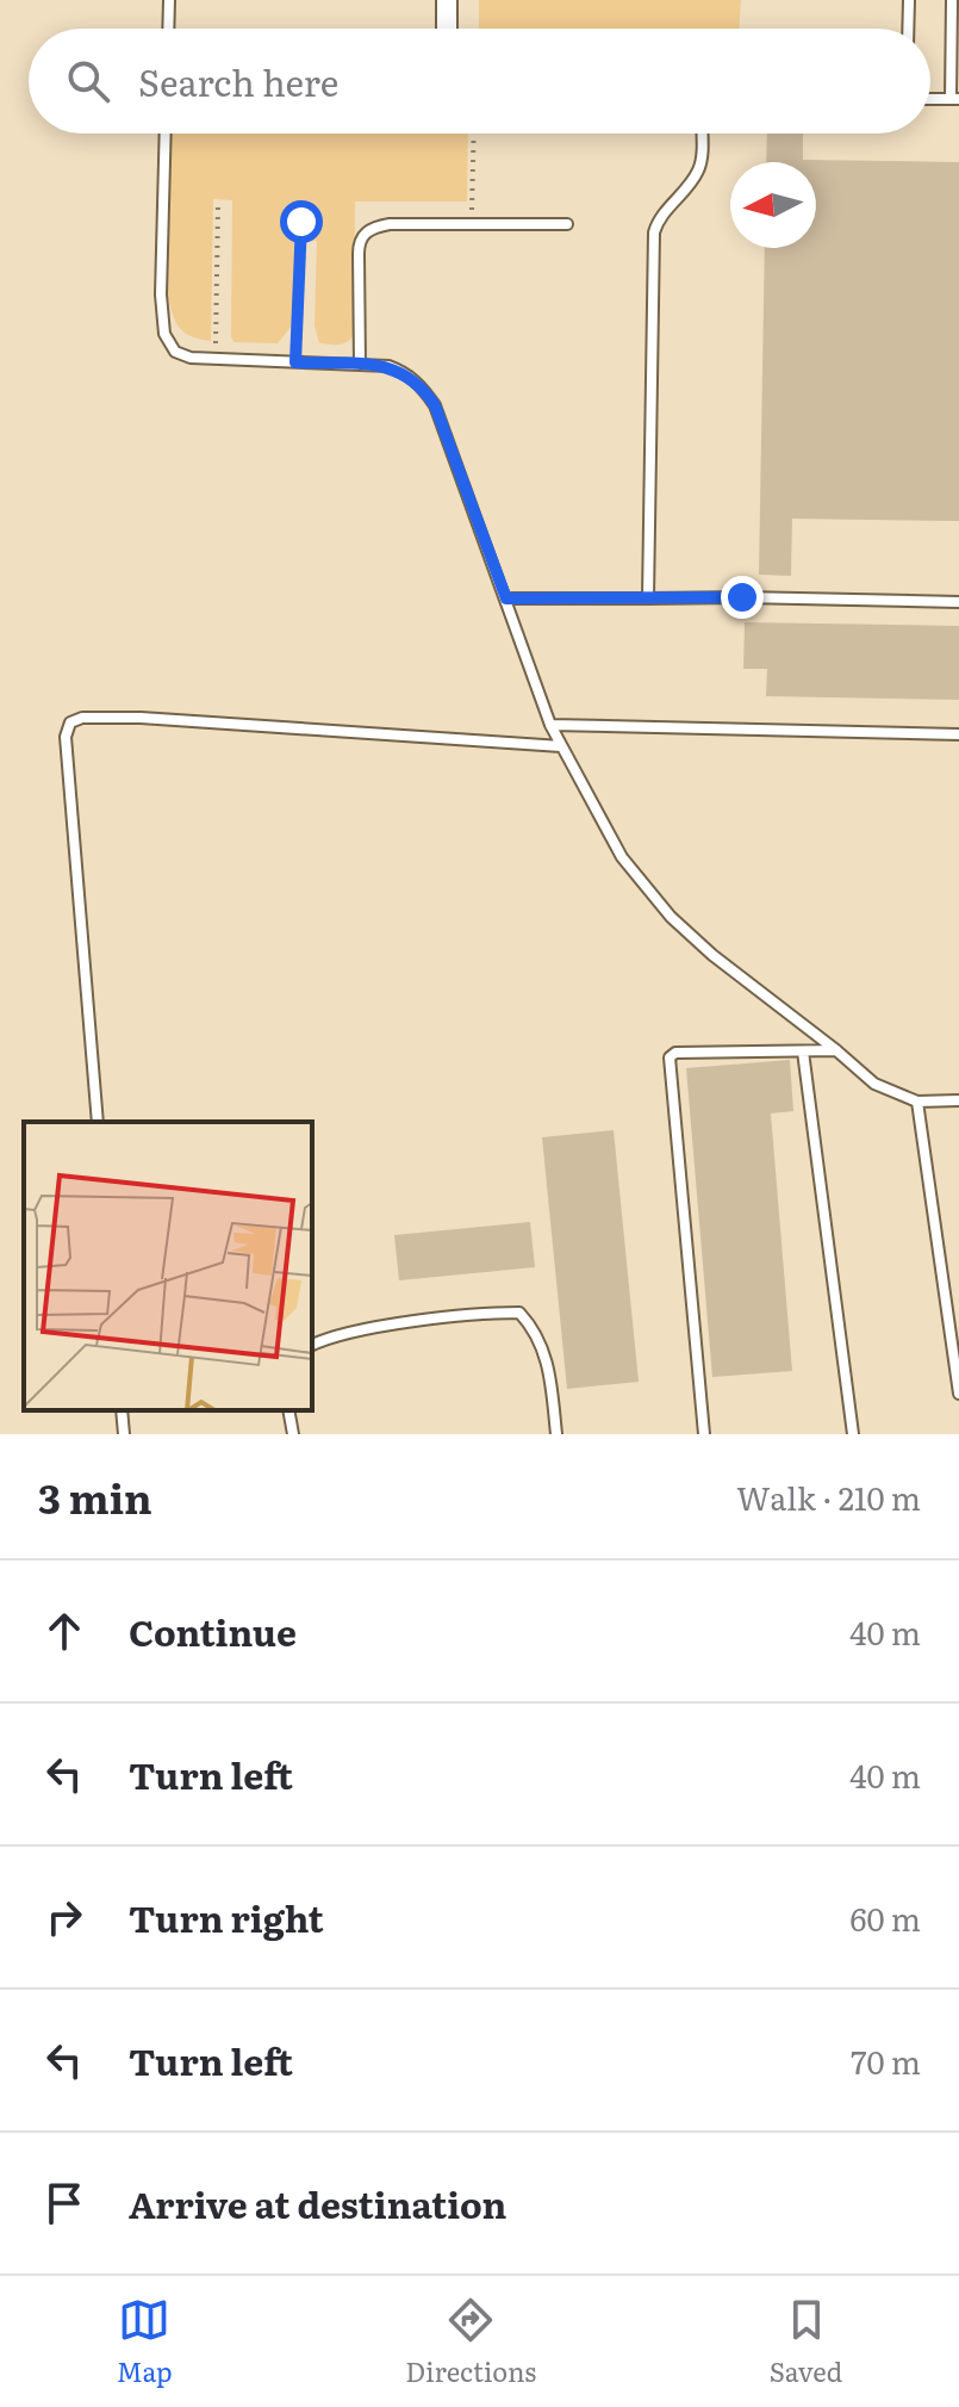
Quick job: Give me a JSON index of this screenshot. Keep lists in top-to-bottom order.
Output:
{
  "north": "left",
  "page": {
    "search": "Search here",
    "heading": ["3 min", "Walk · 210 m"],
    "list": [
      ["Continue", "40 m"],
      ["Turn left", "40 m"],
      ["Turn right", "60 m"],
      ["Turn left", "70 m"],
      "Arrive at destination"
    ],
    "nav": ["Map", "Directions", "Saved"]
  }
}
